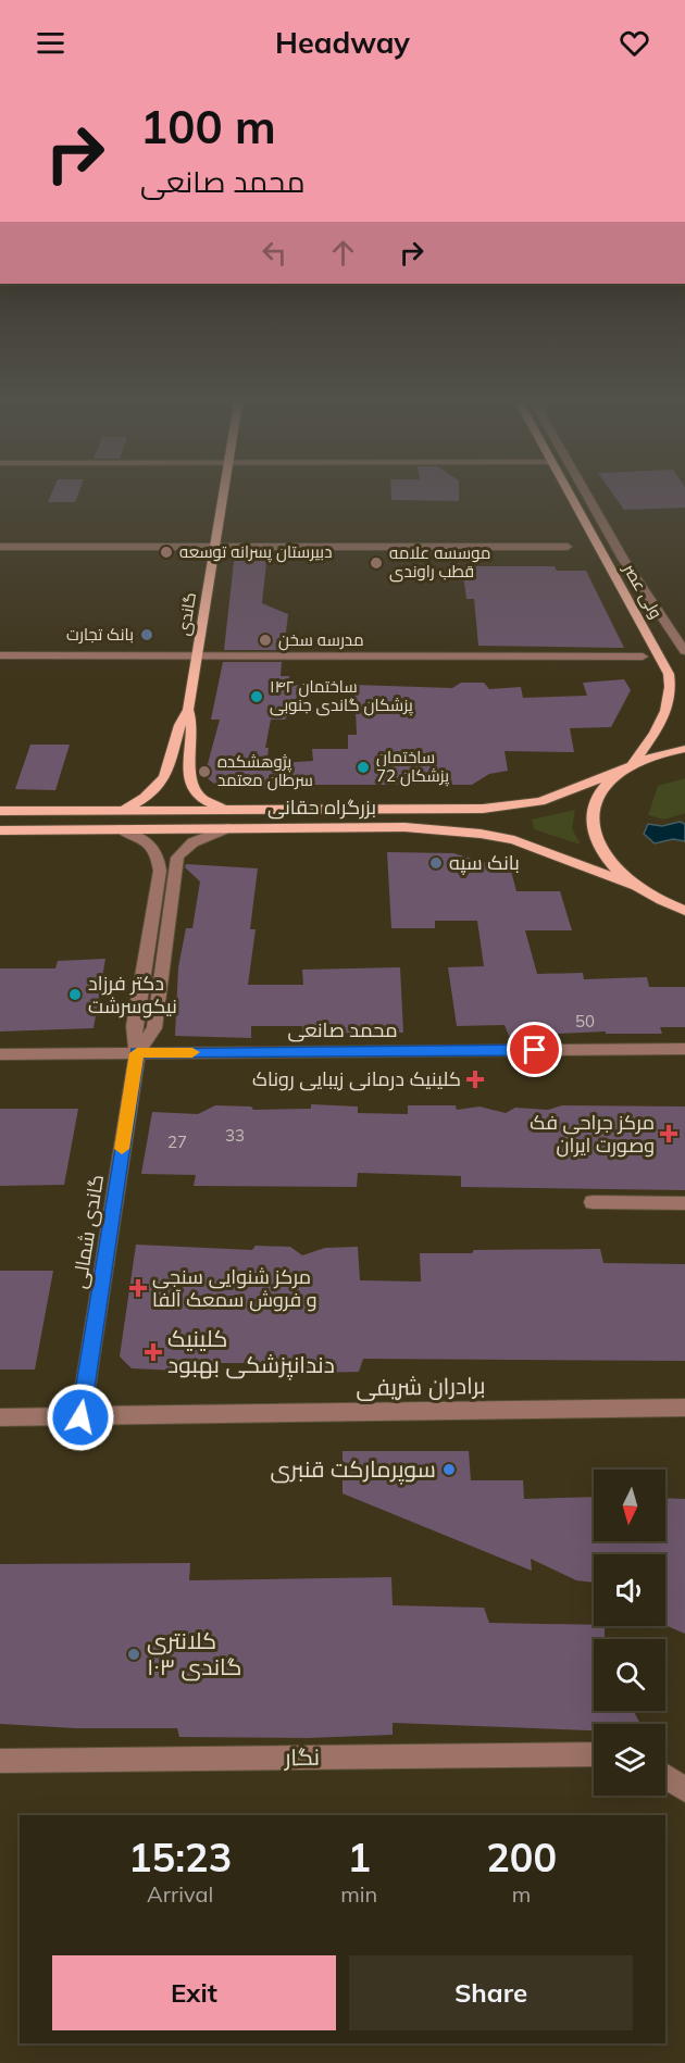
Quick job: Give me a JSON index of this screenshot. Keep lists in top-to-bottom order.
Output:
{
  "streets": {
    "main road": ["ولی عصر", "گاندی", "بزرگراه حقانی"],
    "street": [
      "محمد صانعی",
      "گاندی شمالی",
      "برادران شریفی",
      "نگار"
    ]
  },
  "crossings": [
    ["گاندی", "بزرگراه حقانی"],
    ["بزرگراه حقانی", "گاندی شمالی"],
    ["محمد صانعی", "گاندی شمالی"],
    ["گاندی شمالی", "برادران شریفی"]
  ],
  "places": {
    "other": [
      "دبیرستان پسرانه توسعه",
      "موسسه علامه قطب راوندی",
      "بانک تجارت",
      "مدرسه سخن",
      "ساختمان ۱۴۲ پزشکان گاندی جنوبی",
      "ساختمان پزشکان 72",
      "پژوهشکده سرطان معتمد",
      "بانک سپه",
      "دکتر فرزاد نیکوسرشت",
      "سوپرمارکت قنبری",
      "کلانتری ۱۰۳ گاندی"
    ],
    "health": [
      "کلینیک درمانی زیبایی روناک",
      "مرکز جراحی فک وصورت ایران",
      "مرکز شنوایی سنجی و فروش سمعک آلفا",
      "کلینیک دندانپزشکی بهبود"
    ]
  },
  "house_numbers": ["50", "33", "27"],
  "north": "bottom",
  "page": {
    "header": "Headway",
    "turn": ["100 m", "محمد صانعی"],
    "eta": [
      "15:23",
      "Arrival",
      "1",
      "min",
      "200",
      "m"
    ],
    "buttons": ["Exit", "Share"]
  }
}
